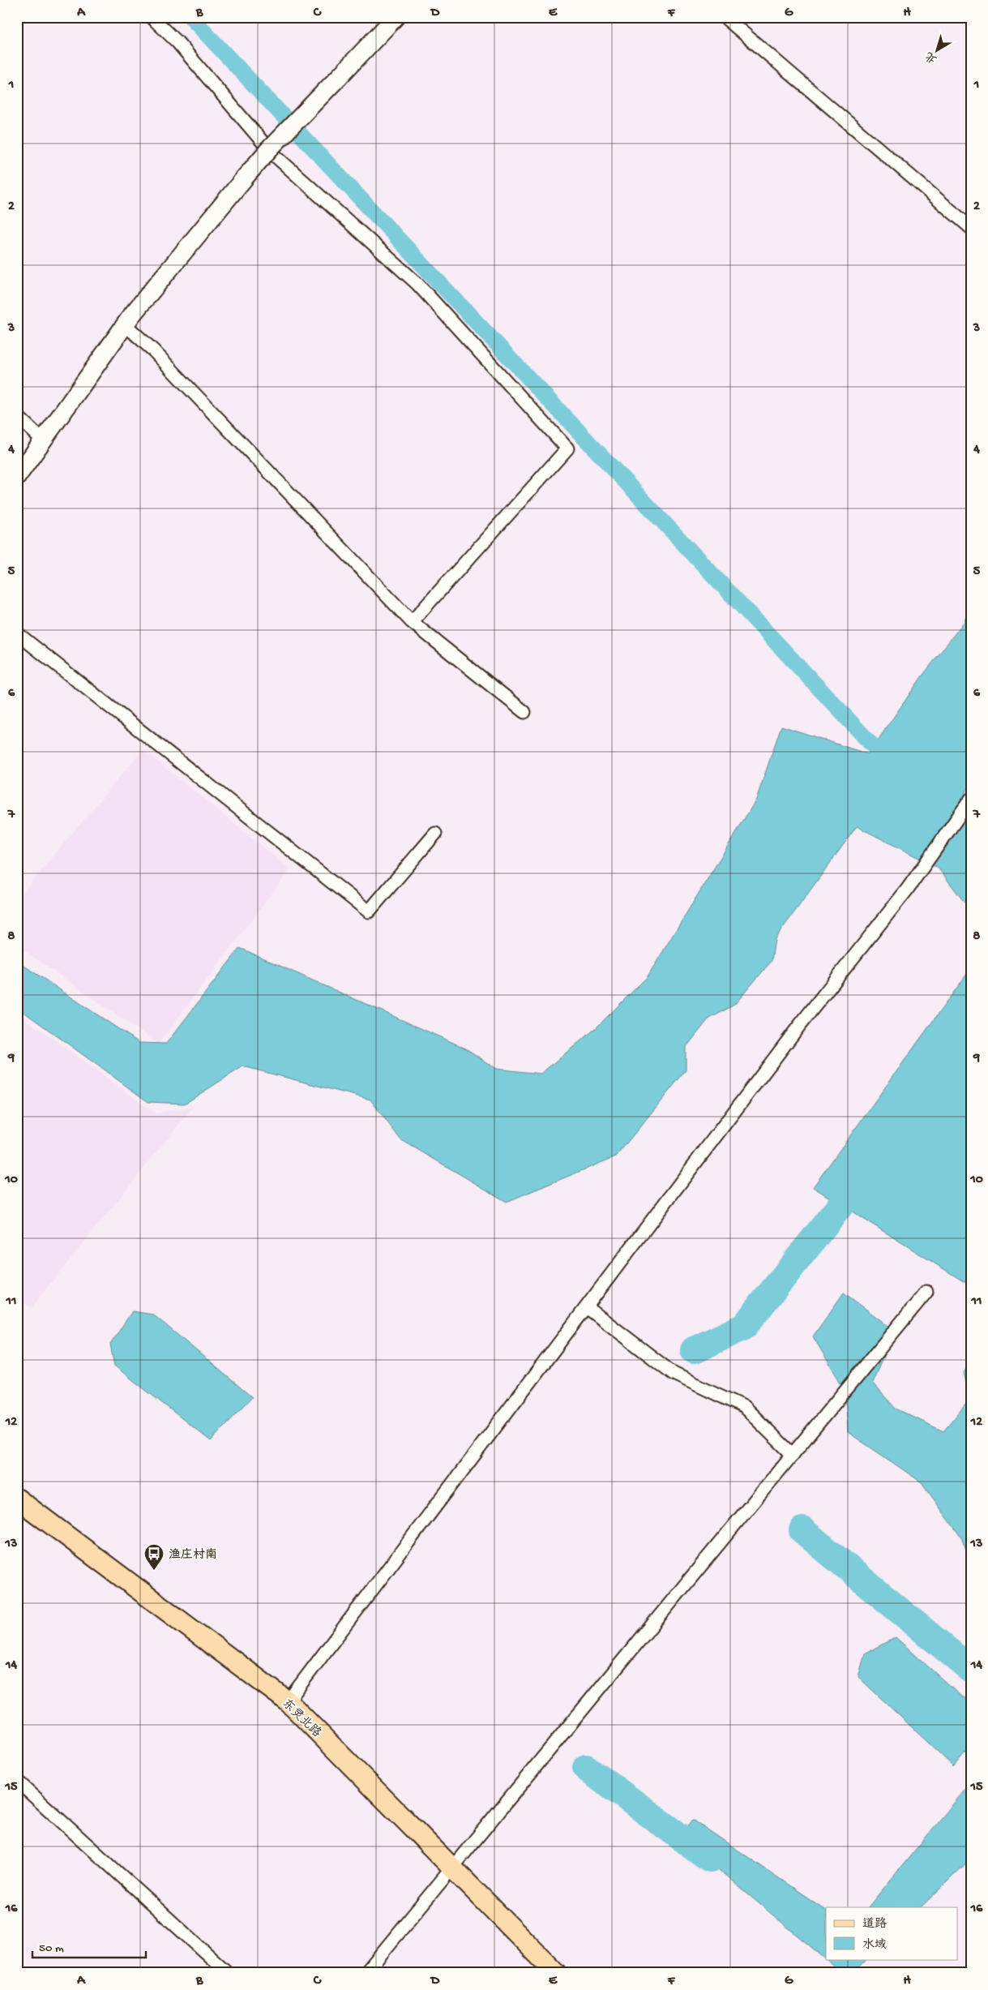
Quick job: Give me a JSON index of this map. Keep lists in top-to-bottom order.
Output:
{
  "streets": {
    "main road": ["东灵北路"]
  },
  "places": {
    "bus stop": ["渔庄村南"]
  },
  "legend": ["道路", "水域"],
  "scale_bar": "50 m",
  "north": "bottom left",
  "grid": {
    "columns": [
      "A",
      "B",
      "C",
      "D",
      "E",
      "F",
      "G",
      "H"
    ],
    "rows": [
      "1",
      "2",
      "3",
      "4",
      "5",
      "6",
      "7",
      "8",
      "9",
      "10",
      "11",
      "12",
      "13",
      "14",
      "15",
      "16"
    ]
  }
}
